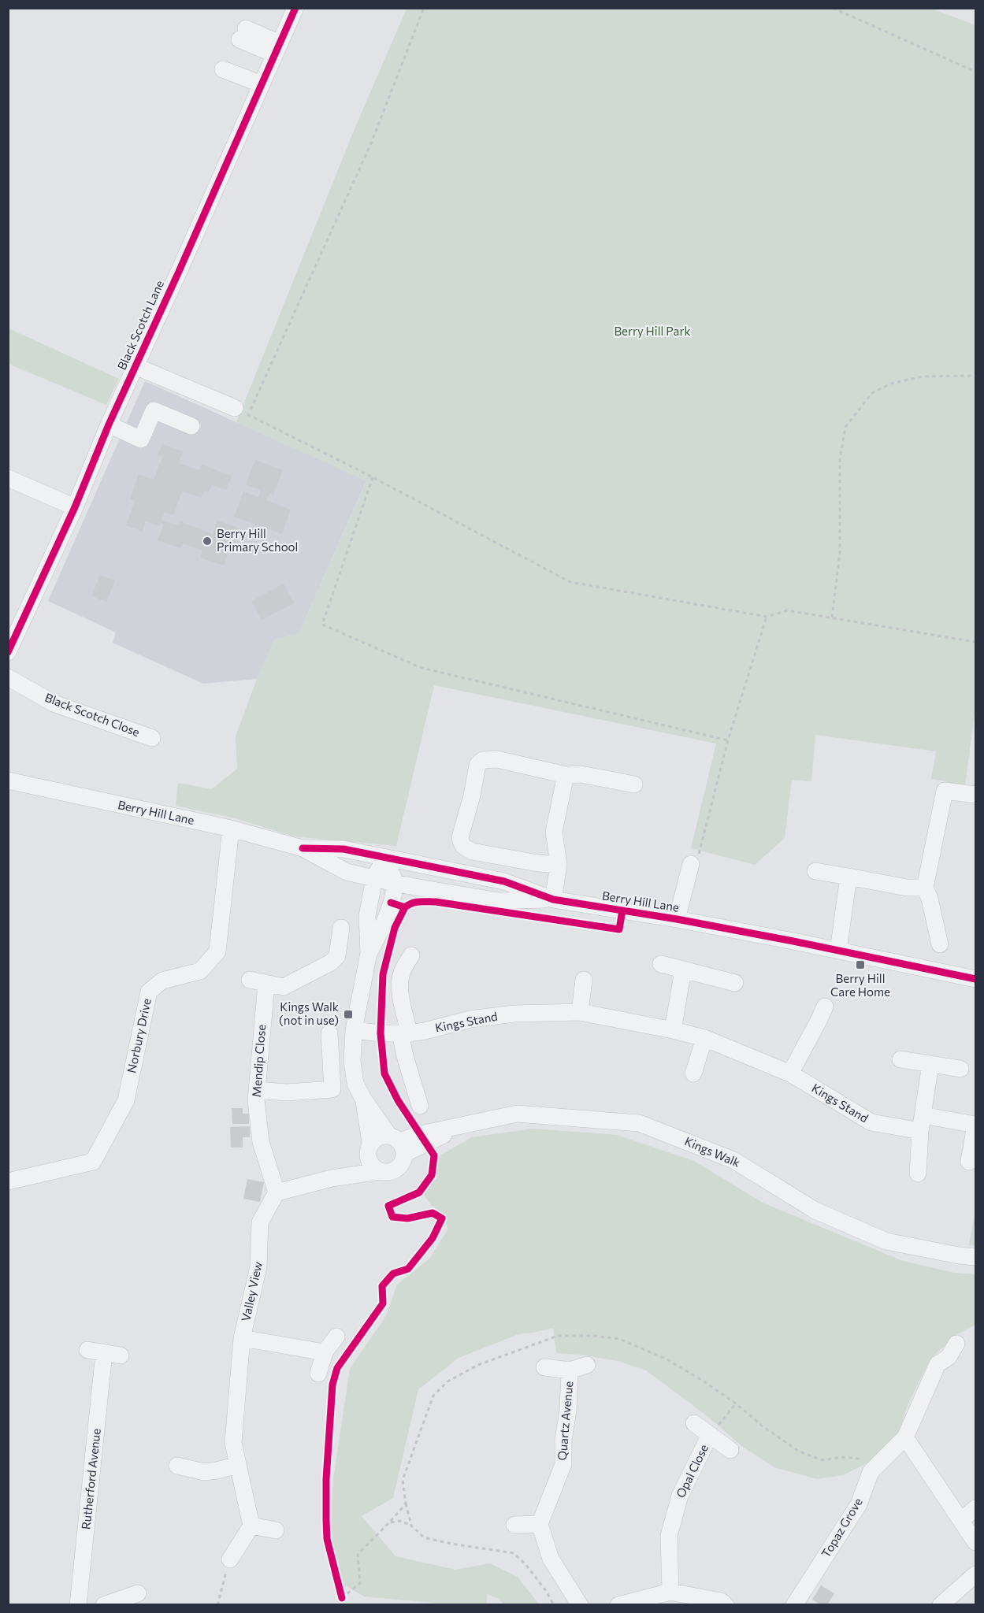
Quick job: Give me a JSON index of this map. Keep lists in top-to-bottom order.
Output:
{
  "streets": {
    "street": [
      "Black Scotch Lane",
      "Black Scotch Close",
      "Berry Hill Lane",
      "Kings Stand",
      "Norbury Drive",
      "Mendip Close",
      "Kings Walk",
      "Valley View",
      "Quartz Avenue",
      "Opal Close",
      "Rutherford Avenue",
      "Topaz Grove"
    ]
  },
  "crossings": [
    ["Berry Hill Lane", "Norbury Drive"],
    ["Mendip Close", "Valley View"]
  ],
  "parks": ["Berry Hill Park"],
  "places": {
    "other": ["Berry Hill Primary School"],
    "transit": ["Berry Hill Care Home", "Kings Walk (not in use)"]
  }
}
